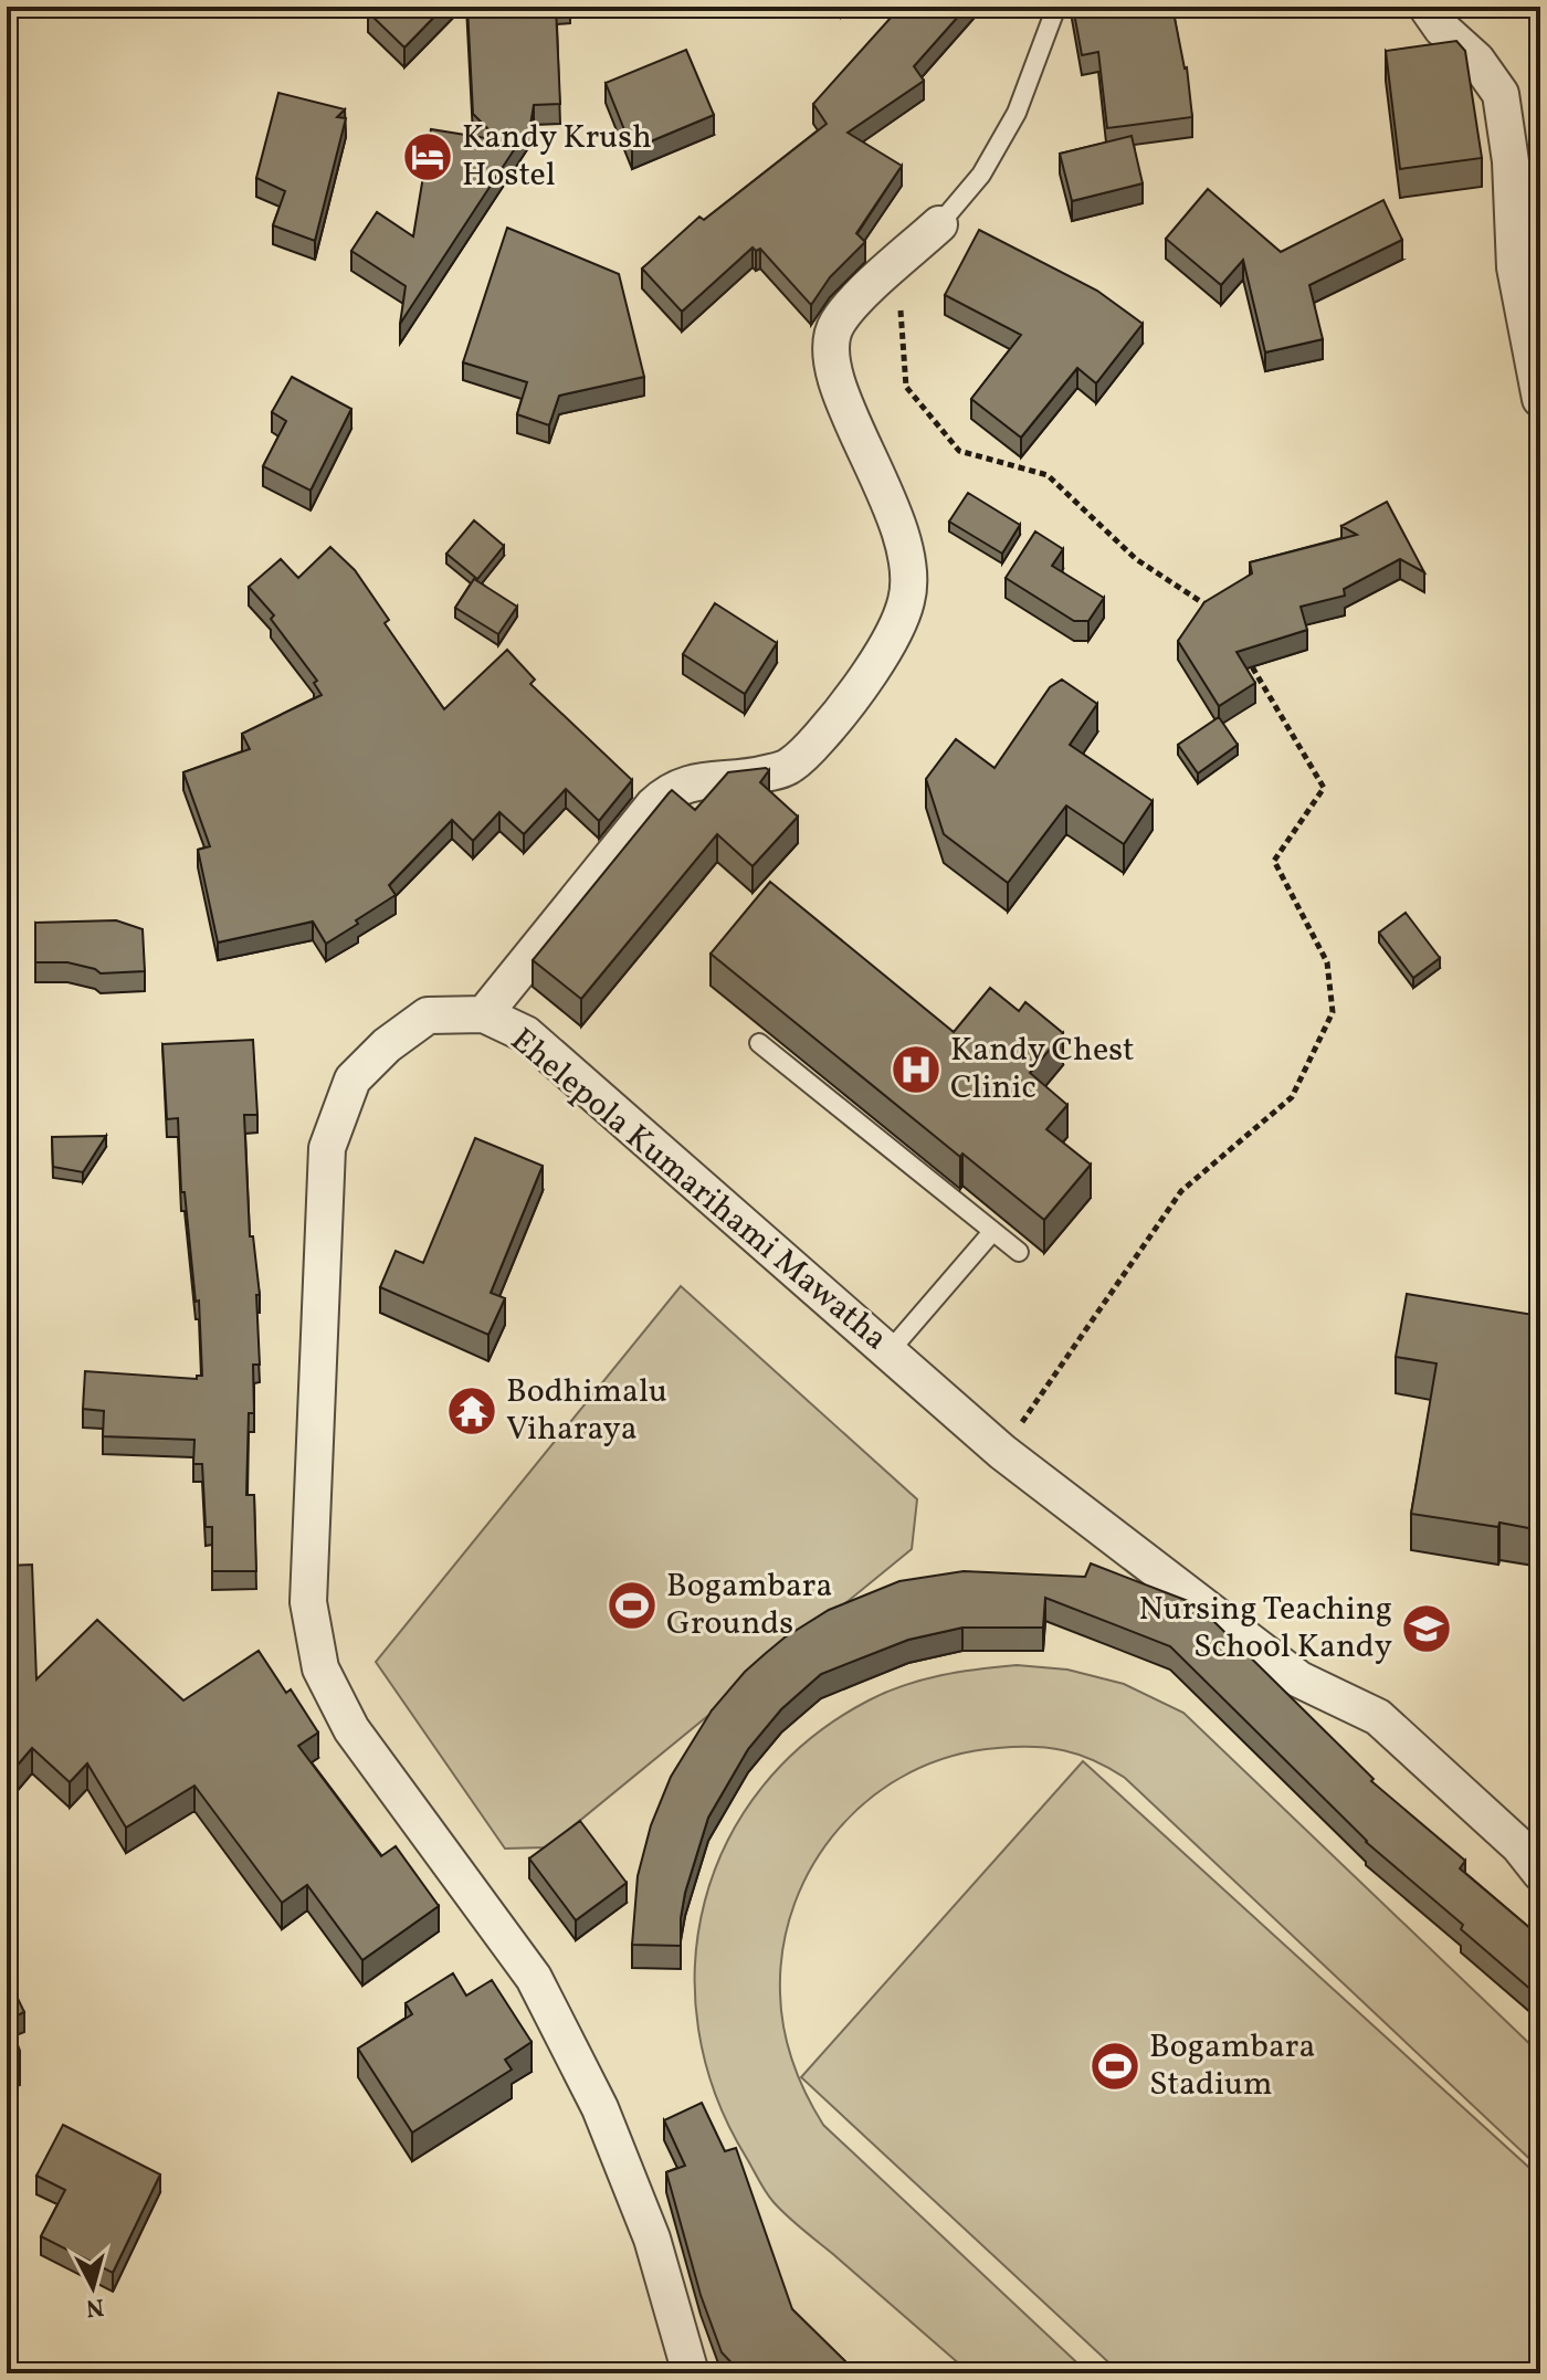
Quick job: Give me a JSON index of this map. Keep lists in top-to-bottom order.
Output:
{
  "streets": {
    "street": ["Ehelepola Kumarihami Mawatha"]
  },
  "places": {
    "hotel": ["Kandy Krush Hostel"],
    "hospital": ["Kandy Chest Clinic"],
    "temple": ["Bodhimalu Viharaya"],
    "sports": ["Bogambara Grounds", "Bogambara Stadium"],
    "school or university": ["Nursing Teaching School Kandy"]
  },
  "north": "bottom"
}
